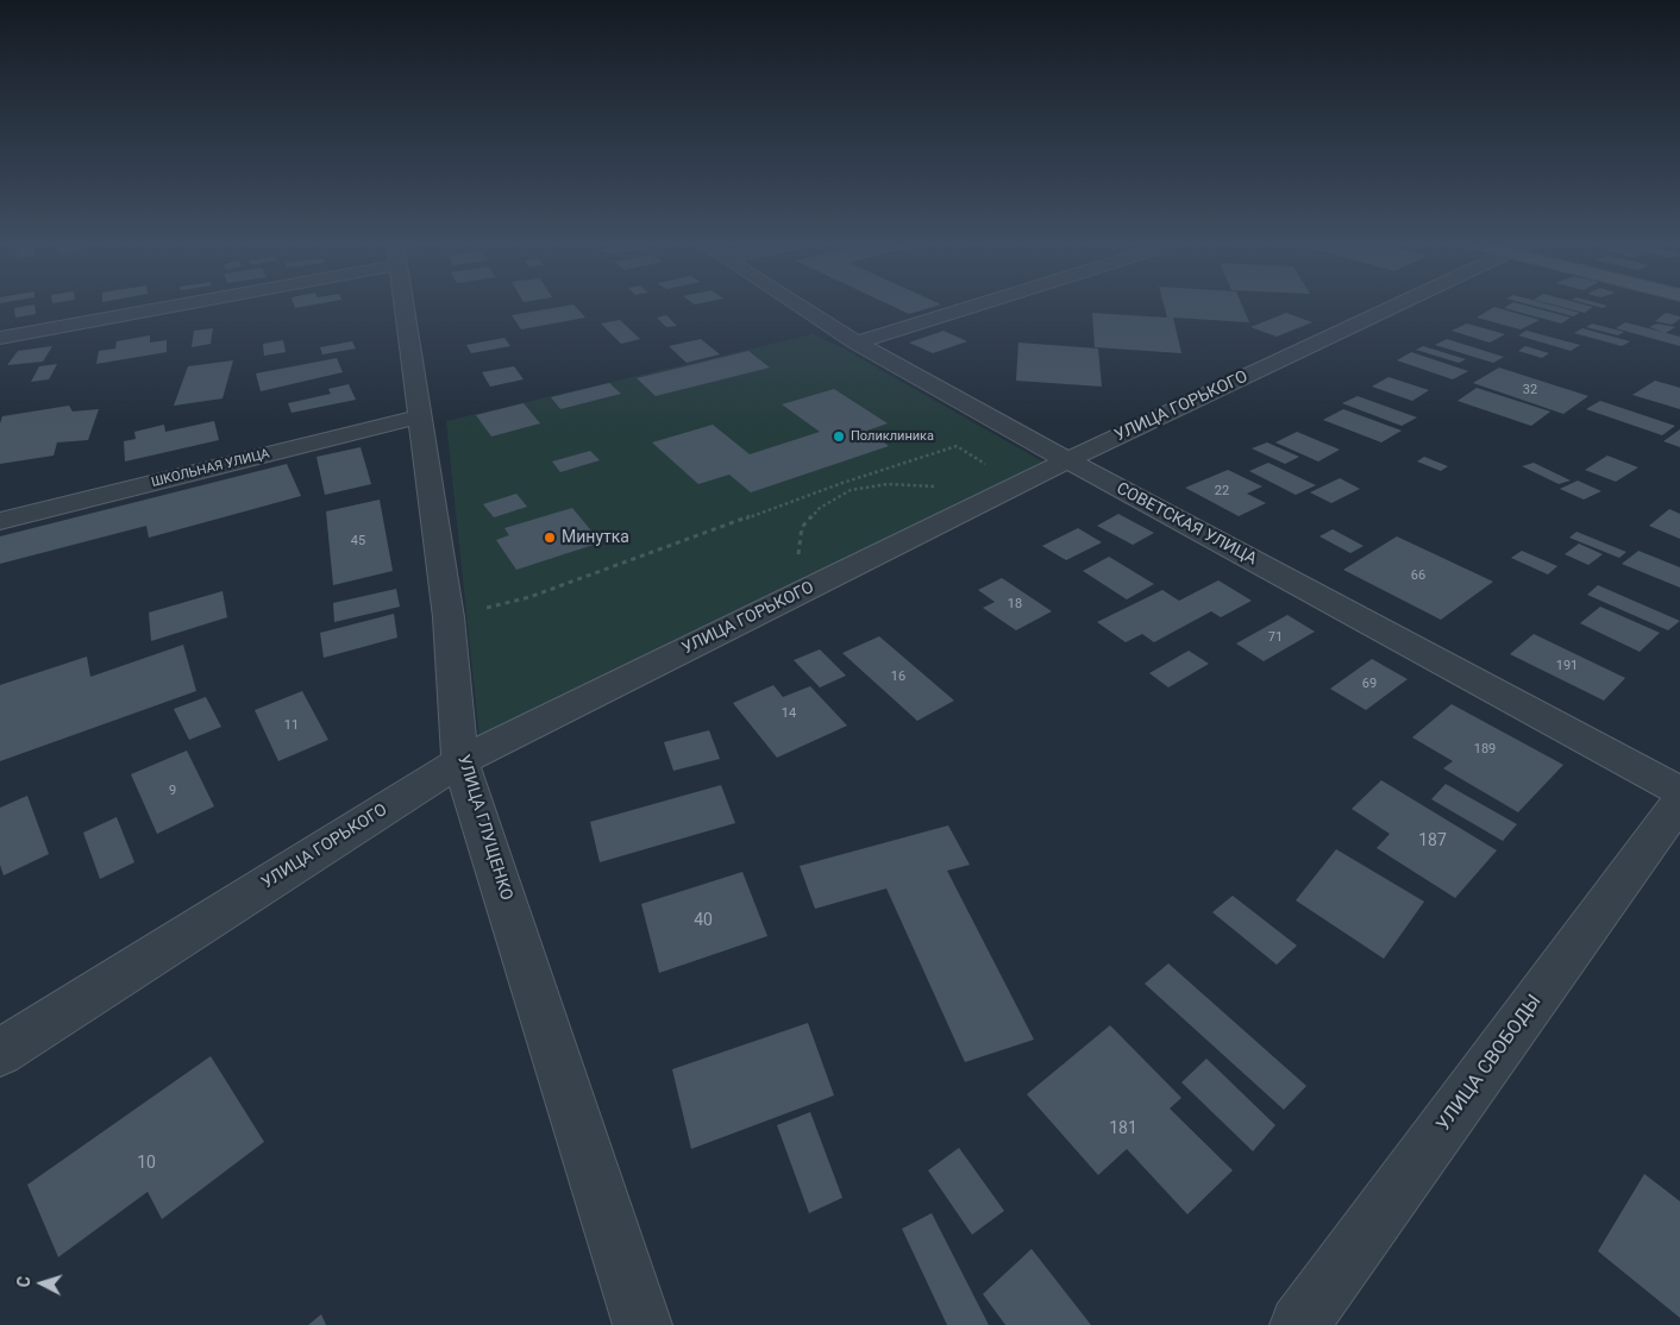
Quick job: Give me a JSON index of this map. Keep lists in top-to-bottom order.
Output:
{
  "streets": {
    "street": [
      "УЛИЦА ГОРЬКОГО",
      "ШКОЛЬНАЯ УЛИЦА",
      "СОВЕТСКАЯ УЛИЦА",
      "УЛИЦА ГЛУЩЕНКО",
      "УЛИЦА СВОБОДЫ"
    ]
  },
  "crossings": [
    ["УЛИЦА ГОРЬКОГО", "СОВЕТСКАЯ УЛИЦА"],
    ["УЛИЦА ГОРЬКОГО", "УЛИЦА ГЛУЩЕНКО"],
    ["ШКОЛЬНАЯ УЛИЦА", "УЛИЦА ГЛУЩЕНКО"]
  ],
  "places": ["Поликлиника", "Минутка"],
  "house_numbers": [
    "32",
    "22",
    "45",
    "66",
    "18",
    "71",
    "191",
    "16",
    "69",
    "14",
    "11",
    "189",
    "9",
    "187",
    "40",
    "181",
    "10"
  ],
  "north": "left"
}
